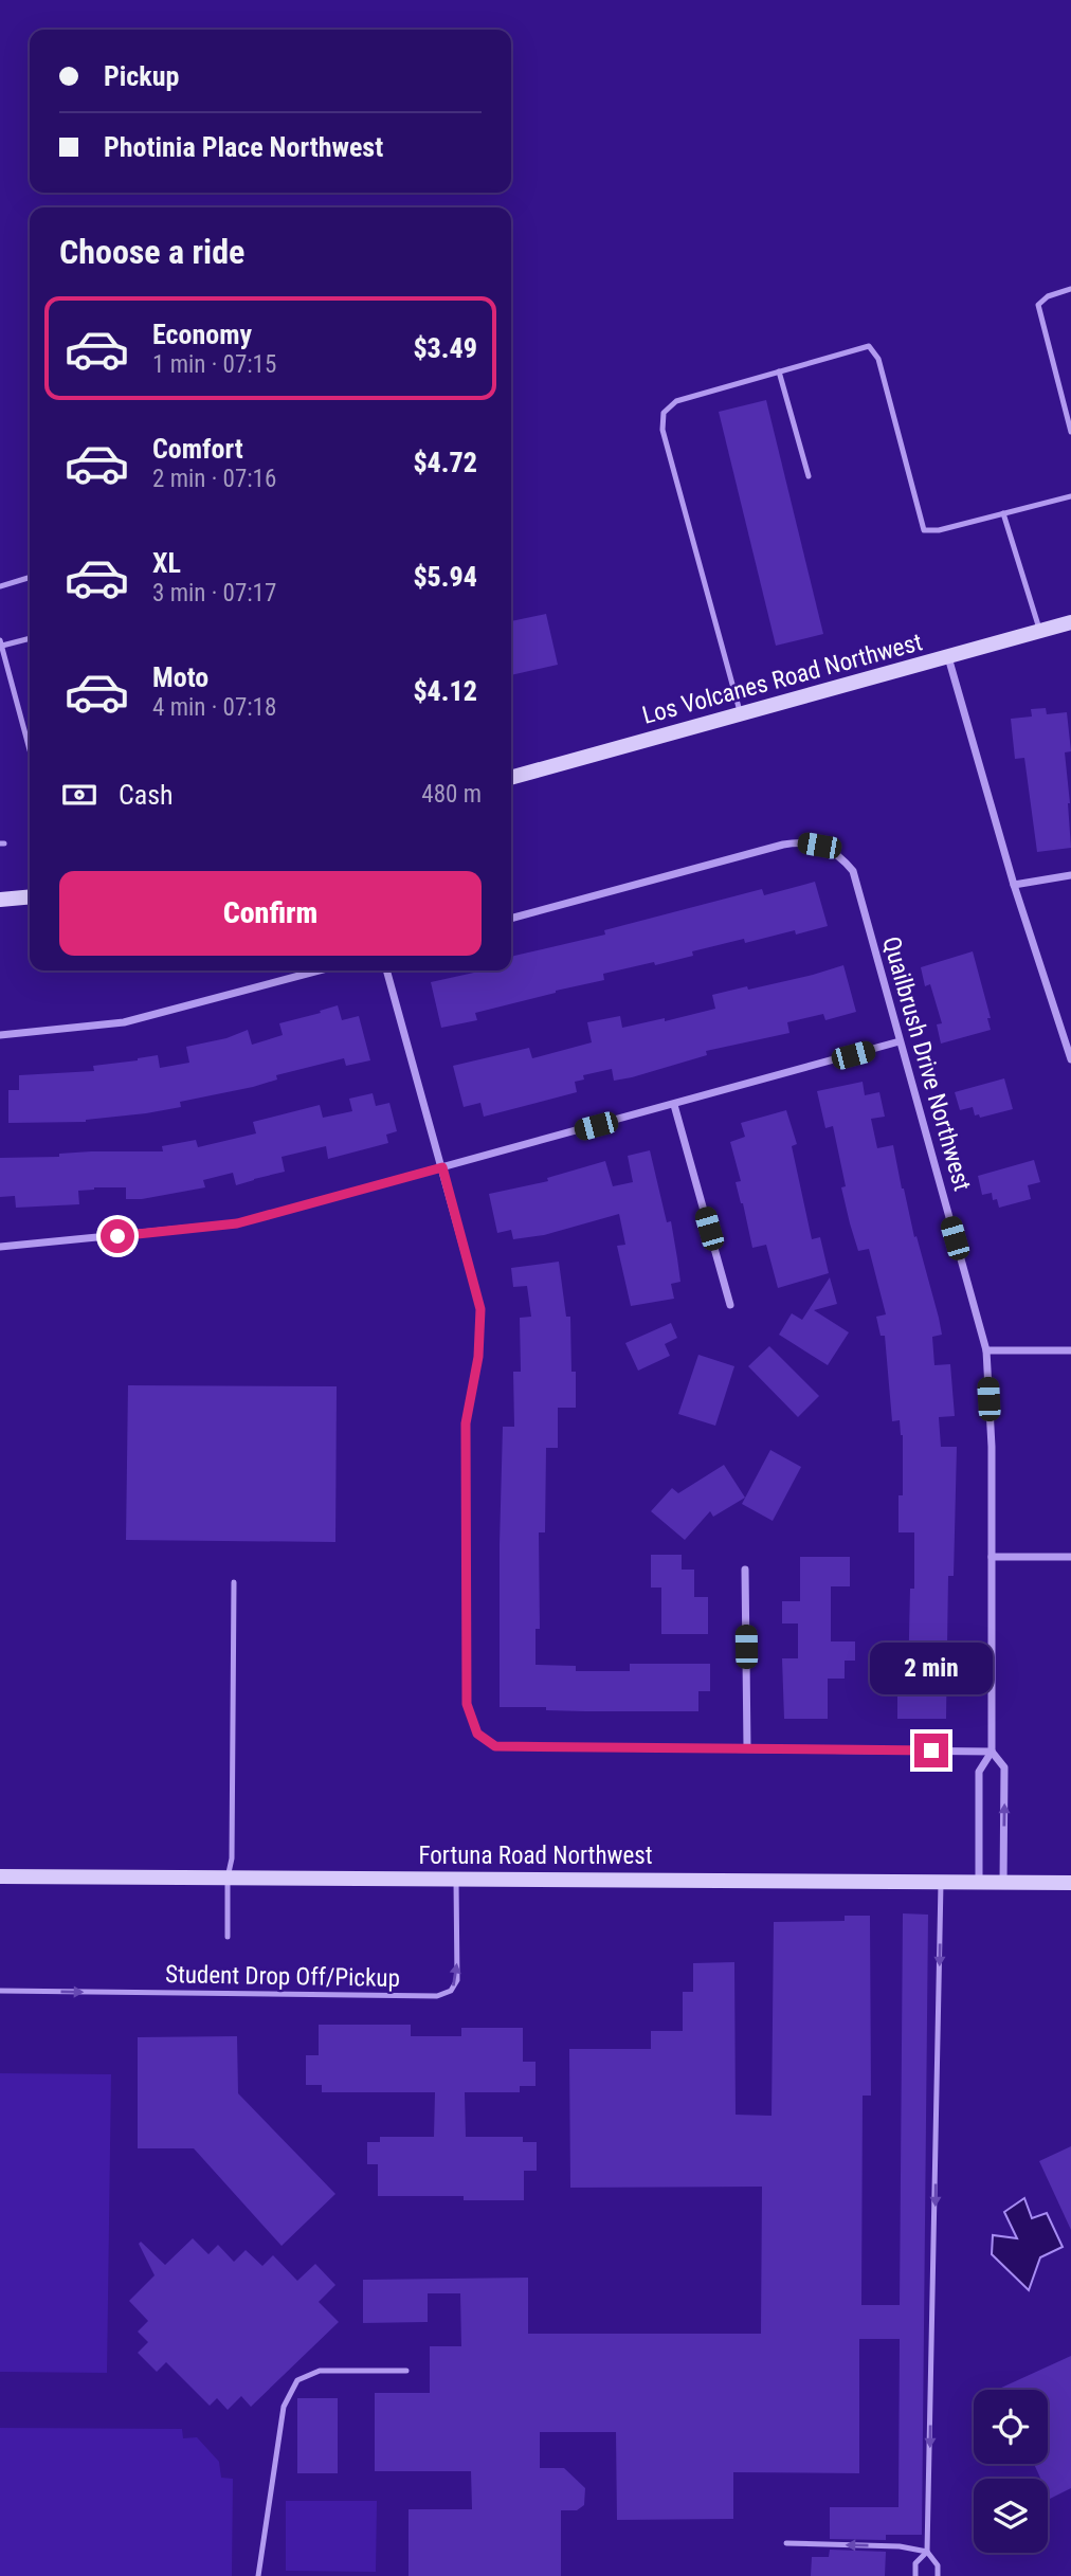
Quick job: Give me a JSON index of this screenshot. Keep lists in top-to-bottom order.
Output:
{
  "streets": {
    "street": ["Los Volcanes Road Northwest", "Quailbrush Drive Northwest", "Fortuna Road Northwest"],
    "lane": ["Student Drop Off/Pickup"]
  },
  "crossings": [
    ["Quailbrush Drive Northwest", "Fortuna Road Northwest"],
    ["Fortuna Road Northwest", "Student Drop Off/Pickup"]
  ],
  "one_way": ["Student Drop Off/Pickup"],
  "page": {
    "banner": ["Pickup", "Photinia Place Northwest"],
    "heading": "Choose a ride",
    "list": [
      {
        "name": "Economy",
        "note": "1 min · 07:15",
        "value": "$3.49"
      },
      {
        "name": "Comfort",
        "note": "2 min · 07:16",
        "value": "$4.72"
      },
      {
        "name": "XL",
        "note": "3 min · 07:17",
        "value": "$5.94"
      },
      {
        "name": "Moto",
        "note": "4 min · 07:18",
        "value": "$4.12"
      }
    ],
    "pay": ["Cash", "480 m"],
    "buttons": "Confirm",
    "bubble": "2 min"
  }
}
